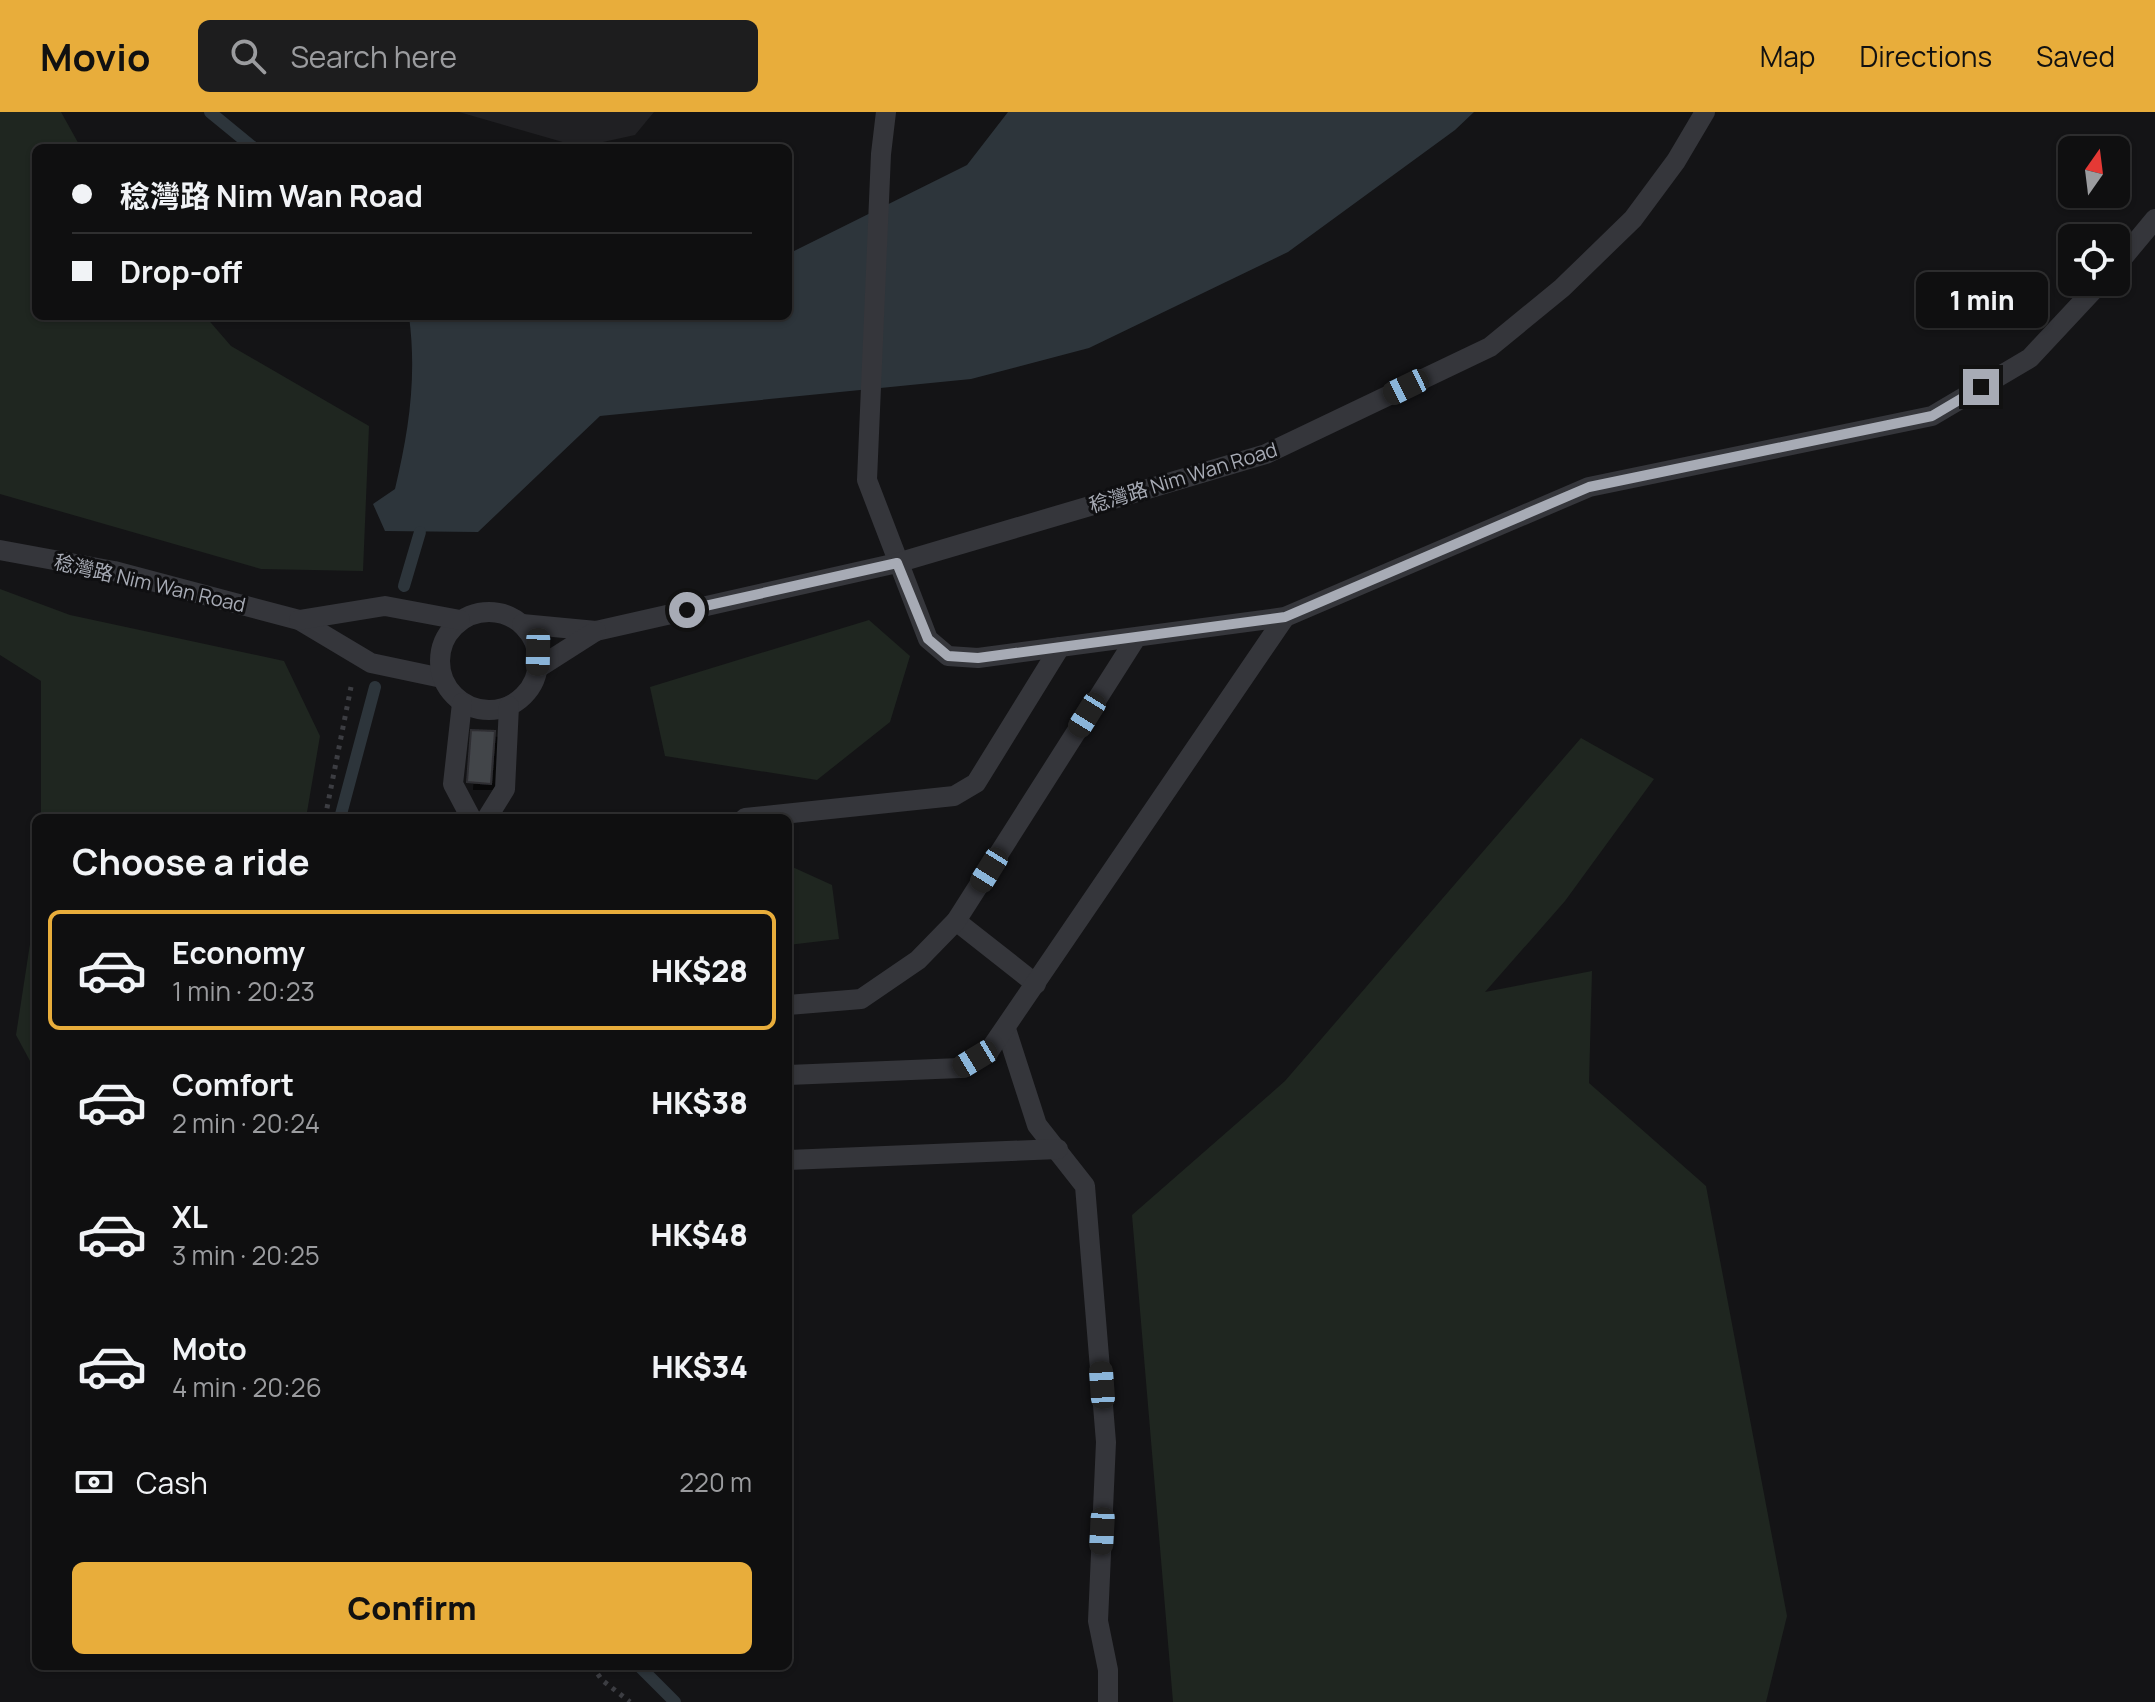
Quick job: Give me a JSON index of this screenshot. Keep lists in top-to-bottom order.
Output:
{
  "streets": {
    "lane": ["稔灣路 Nim Wan Road"]
  },
  "north": "top",
  "page": {
    "header": "Movio",
    "search": "Search here",
    "nav": ["Map", "Directions", "Saved"],
    "banner": ["稔灣路 Nim Wan Road", "Drop-off"],
    "bubble": "1 min",
    "heading": "Choose a ride",
    "list": [
      {
        "name": "Economy",
        "note": "1 min · 20:23",
        "value": "HK$28"
      },
      {
        "name": "Comfort",
        "note": "2 min · 20:24",
        "value": "HK$38"
      },
      {
        "name": "XL",
        "note": "3 min · 20:25",
        "value": "HK$48"
      },
      {
        "name": "Moto",
        "note": "4 min · 20:26",
        "value": "HK$34"
      }
    ],
    "pay": ["Cash", "220 m"],
    "buttons": "Confirm"
  }
}
